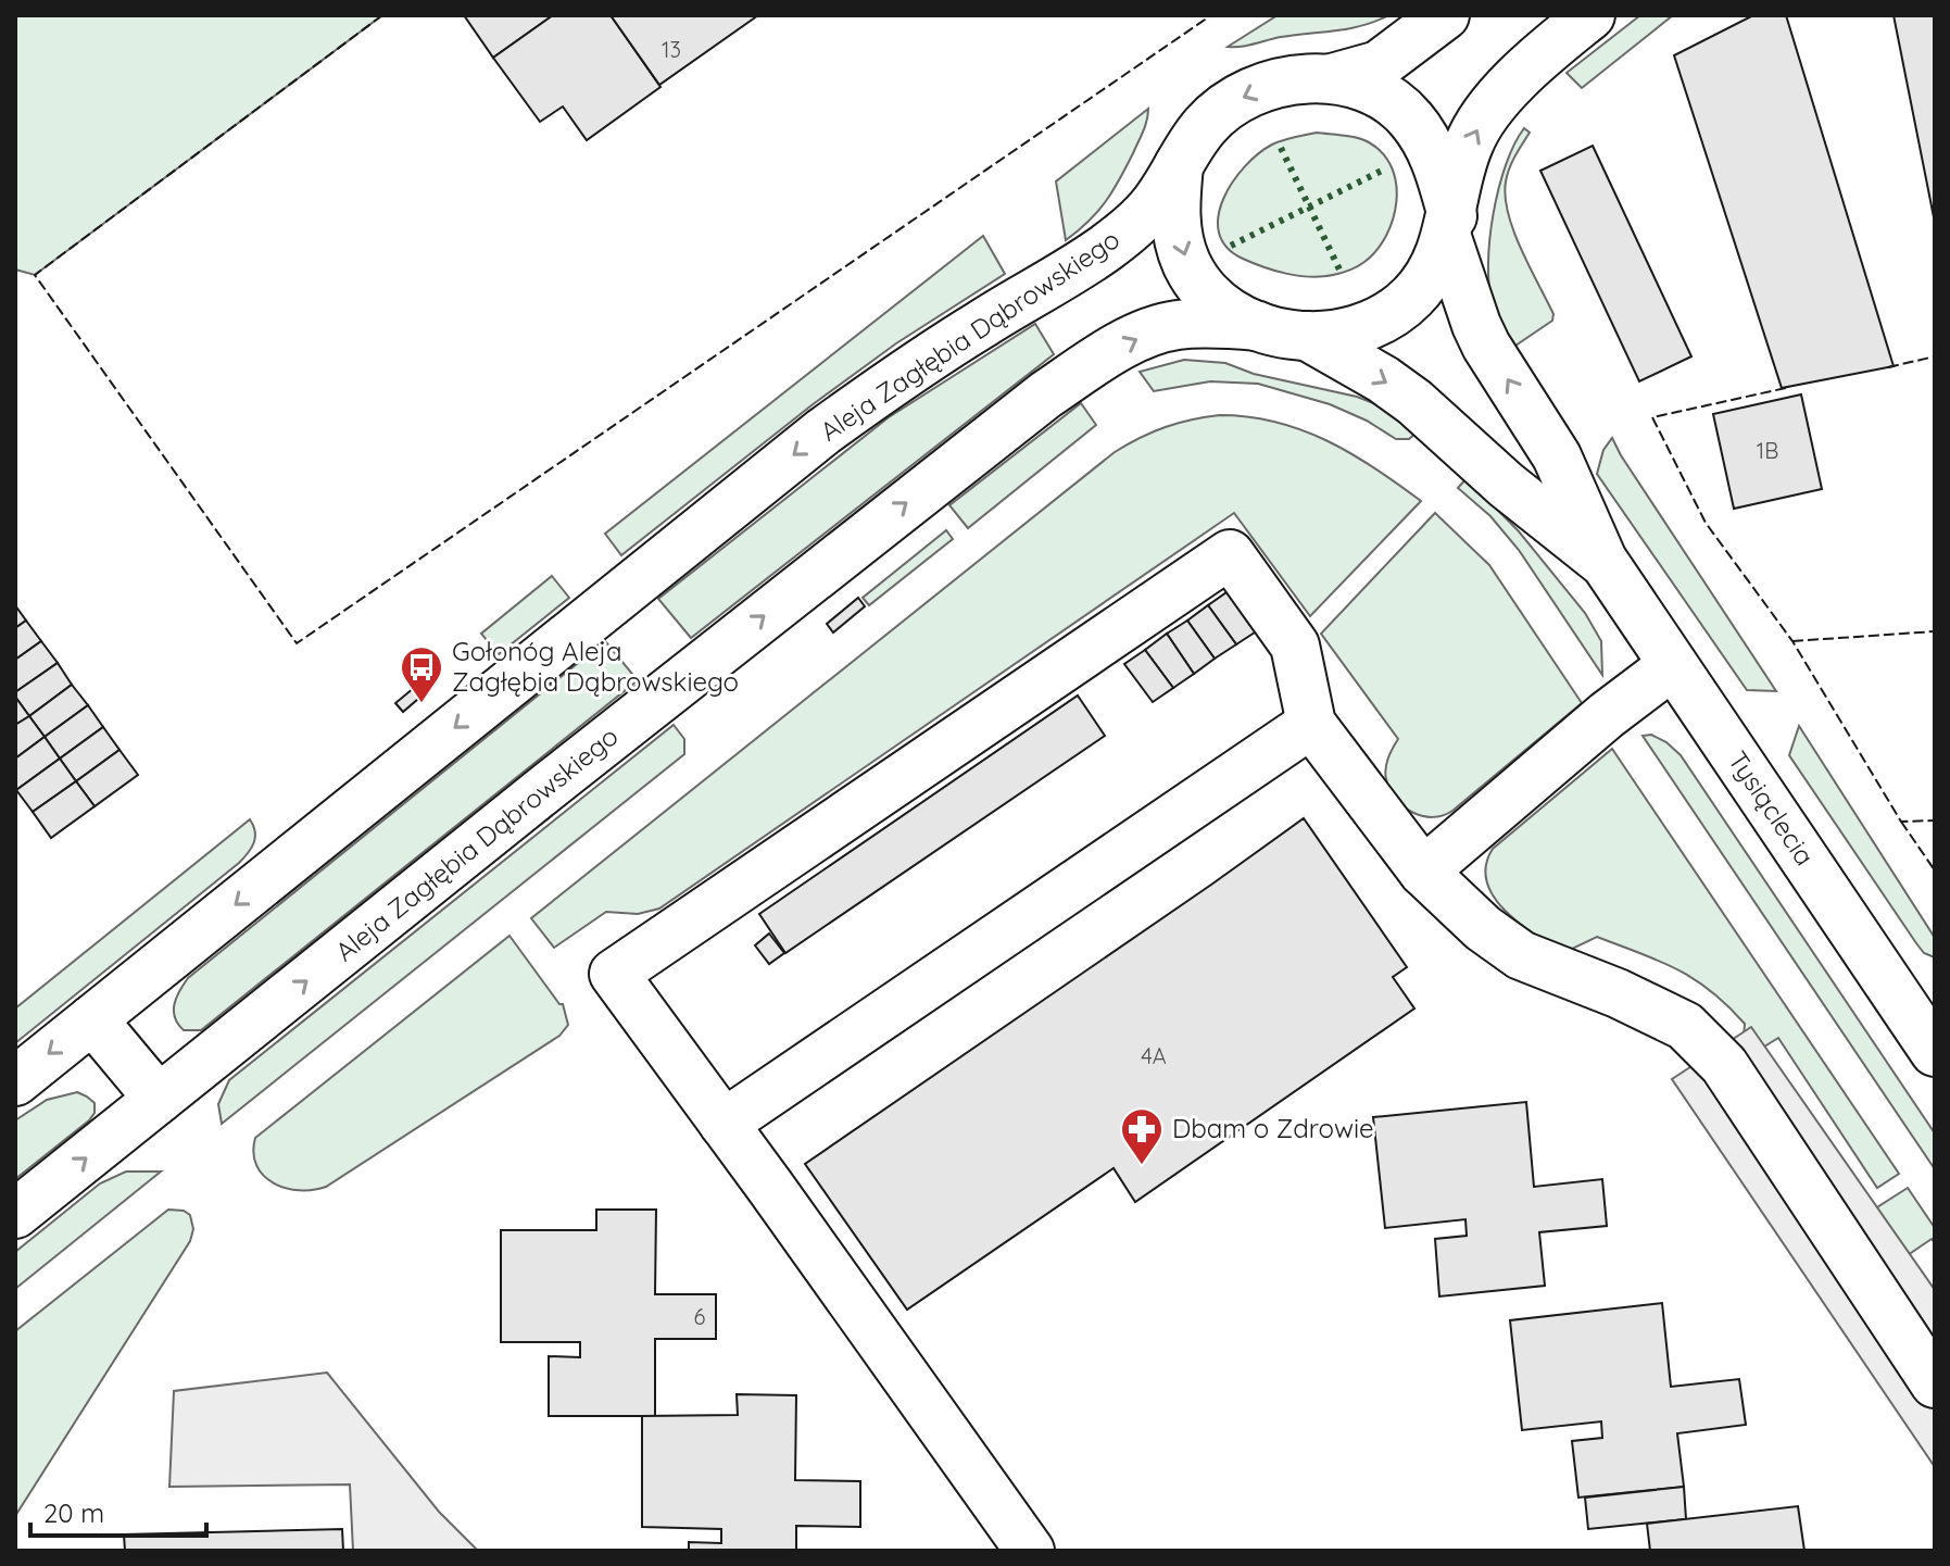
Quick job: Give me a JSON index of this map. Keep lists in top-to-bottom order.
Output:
{
  "streets": {
    "street": ["Aleja Zagłębia Dąbrowskiego", "Tysiąclecia"]
  },
  "crossings": [
    ["Aleja Zagłębia Dąbrowskiego", "Tysiąclecia"]
  ],
  "places": {
    "bus stop": ["Gołonóg Aleja Zagłębia Dąbrowskiego"],
    "pharmacy": ["Dbam o Zdrowie"]
  },
  "house_numbers": [
    "13",
    "1B",
    "4A",
    "6"
  ],
  "scale_bar": "20 m"
}
